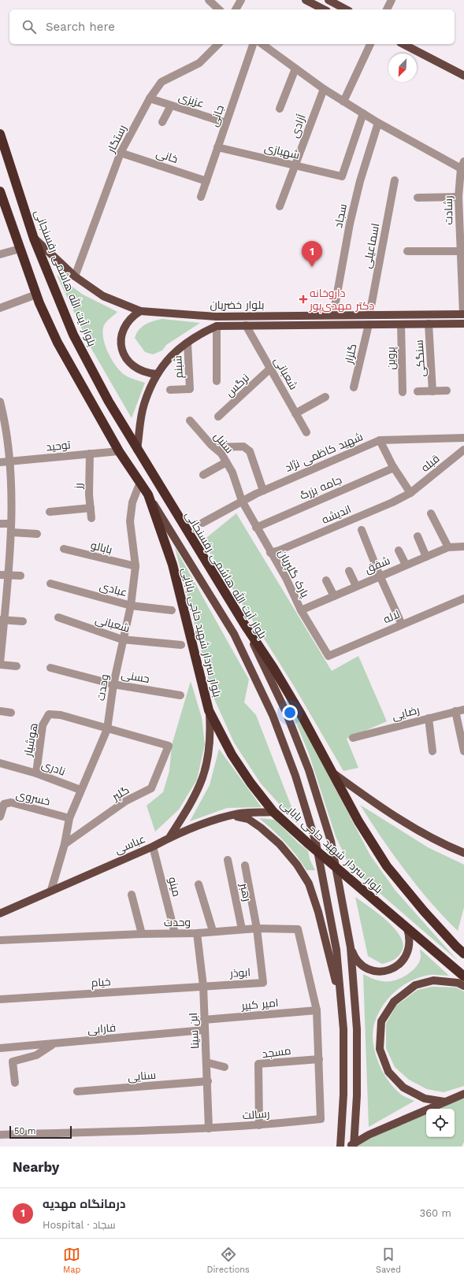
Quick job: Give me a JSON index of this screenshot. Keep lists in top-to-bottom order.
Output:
{
  "streets": {
    "highway": ["بلوار آیت الله هاشمی رفسنجانی", "بلوار سردار شهید حاجی بابایی"],
    "main road": ["بلوار خضریان", "عباسی"],
    "street": [
      "عزیزی",
      "جانی",
      "آزادی",
      "رستگار",
      "شهبازی",
      "خانی",
      "رشادت",
      "سجاد",
      "اسماعیلی",
      "گلزار",
      "پروین",
      "سنگکی",
      "شبنم",
      "شعبانی",
      "نرگس",
      "سنبل",
      "توحید",
      "شهید کاظمی نژاد",
      "قبله",
      "رز",
      "جامه بزرگ",
      "اندیشه",
      "بابالو",
      "شفق",
      "پارک گلپریان",
      "عبادی",
      "لاله",
      "حسنی",
      "وحدت",
      "رضایی",
      "هوشیار",
      "نادری",
      "گلپر",
      "خسروی",
      "مینو",
      "رهبر",
      "ابوذر",
      "خیام",
      "امیر کبیر",
      "فارابی",
      "ابن سینا",
      "مسجد",
      "سنایی",
      "رسالت"
    ]
  },
  "crossings": [
    ["عزیزی", "جانی"],
    ["عزیزی", "رستگار"],
    ["جانی", "شهبازی"],
    ["جانی", "خانی"],
    ["آزادی", "شهبازی"],
    ["رستگار", "خانی"],
    ["رستگار", "بلوار خضریان"],
    ["رشادت", "بلوار خضریان"],
    ["سجاد", "بلوار خضریان"],
    ["اسماعیلی", "بلوار خضریان"],
    ["بلوار آیت الله هاشمی رفسنجانی", "بلوار خضریان"],
    ["بلوار آیت الله هاشمی رفسنجانی", "بلوار سردار شهید حاجی بابایی"],
    ["بلوار خضریان", "گلزار"],
    ["بلوار خضریان", "پروین"],
    ["بلوار خضریان", "سنگکی"],
    ["بلوار خضریان", "شبنم"],
    ["بلوار خضریان", "شعبانی"],
    ["شعبانی", "نرگس"],
    ["شعبانی", "وحدت"],
    ["سنبل", "شهید کاظمی نژاد"],
    ["سنبل", "پارک گلپریان"],
    ["توحید", "رز"],
    ["شهید کاظمی نژاد", "پارک گلپریان"],
    ["قبله", "اندیشه"],
    ["جامه بزرگ", "پارک گلپریان"],
    ["اندیشه", "پارک گلپریان"],
    ["بابالو", "وحدت"],
    ["شفق", "پارک گلپریان"],
    ["پارک گلپریان", "لاله"],
    ["عبادی", "وحدت"],
    ["بلوار سردار شهید حاجی بابایی", "عباسی"],
    ["حسنی", "وحدت"],
    ["وحدت", "هوشیار"],
    ["وحدت", "نادری"],
    ["وحدت", "گلپر"],
    ["وحدت", "خسروی"],
    ["وحدت", "عباسی"],
    ["وحدت", "مینو"],
    ["وحدت", "رهبر"],
    ["وحدت", "ابوذر"],
    ["وحدت", "ابن سینا"],
    ["وحدت", "رسالت"],
    ["هوشیار", "نادری"],
    ["هوشیار", "گلپر"],
    ["عباسی", "مینو"],
    ["ابوذر", "خیام"],
    ["ابوذر", "ابن سینا"],
    ["خیام", "ابن سینا"],
    ["امیر کبیر", "ابن سینا"],
    ["امیر کبیر", "رسالت"],
    ["فارابی", "ابن سینا"],
    ["ابن سینا", "سنایی"],
    ["ابن سینا", "رسالت"],
    ["مسجد", "رسالت"]
  ],
  "places": {
    "health": ["داروخانه دکتر مهدی‌پور"]
  },
  "scale_bar": "50 m",
  "north": "bottom left",
  "page": {
    "search": "Search here",
    "pins": "1",
    "scale": "50 m",
    "heading": "Nearby",
    "list": [
      {
        "mark": "1",
        "name": "درمانگاه مهدیه",
        "note": "Hospital · سجاد",
        "value": "360 m"
      }
    ],
    "nav": ["Map", "Directions", "Saved"]
  }
}
